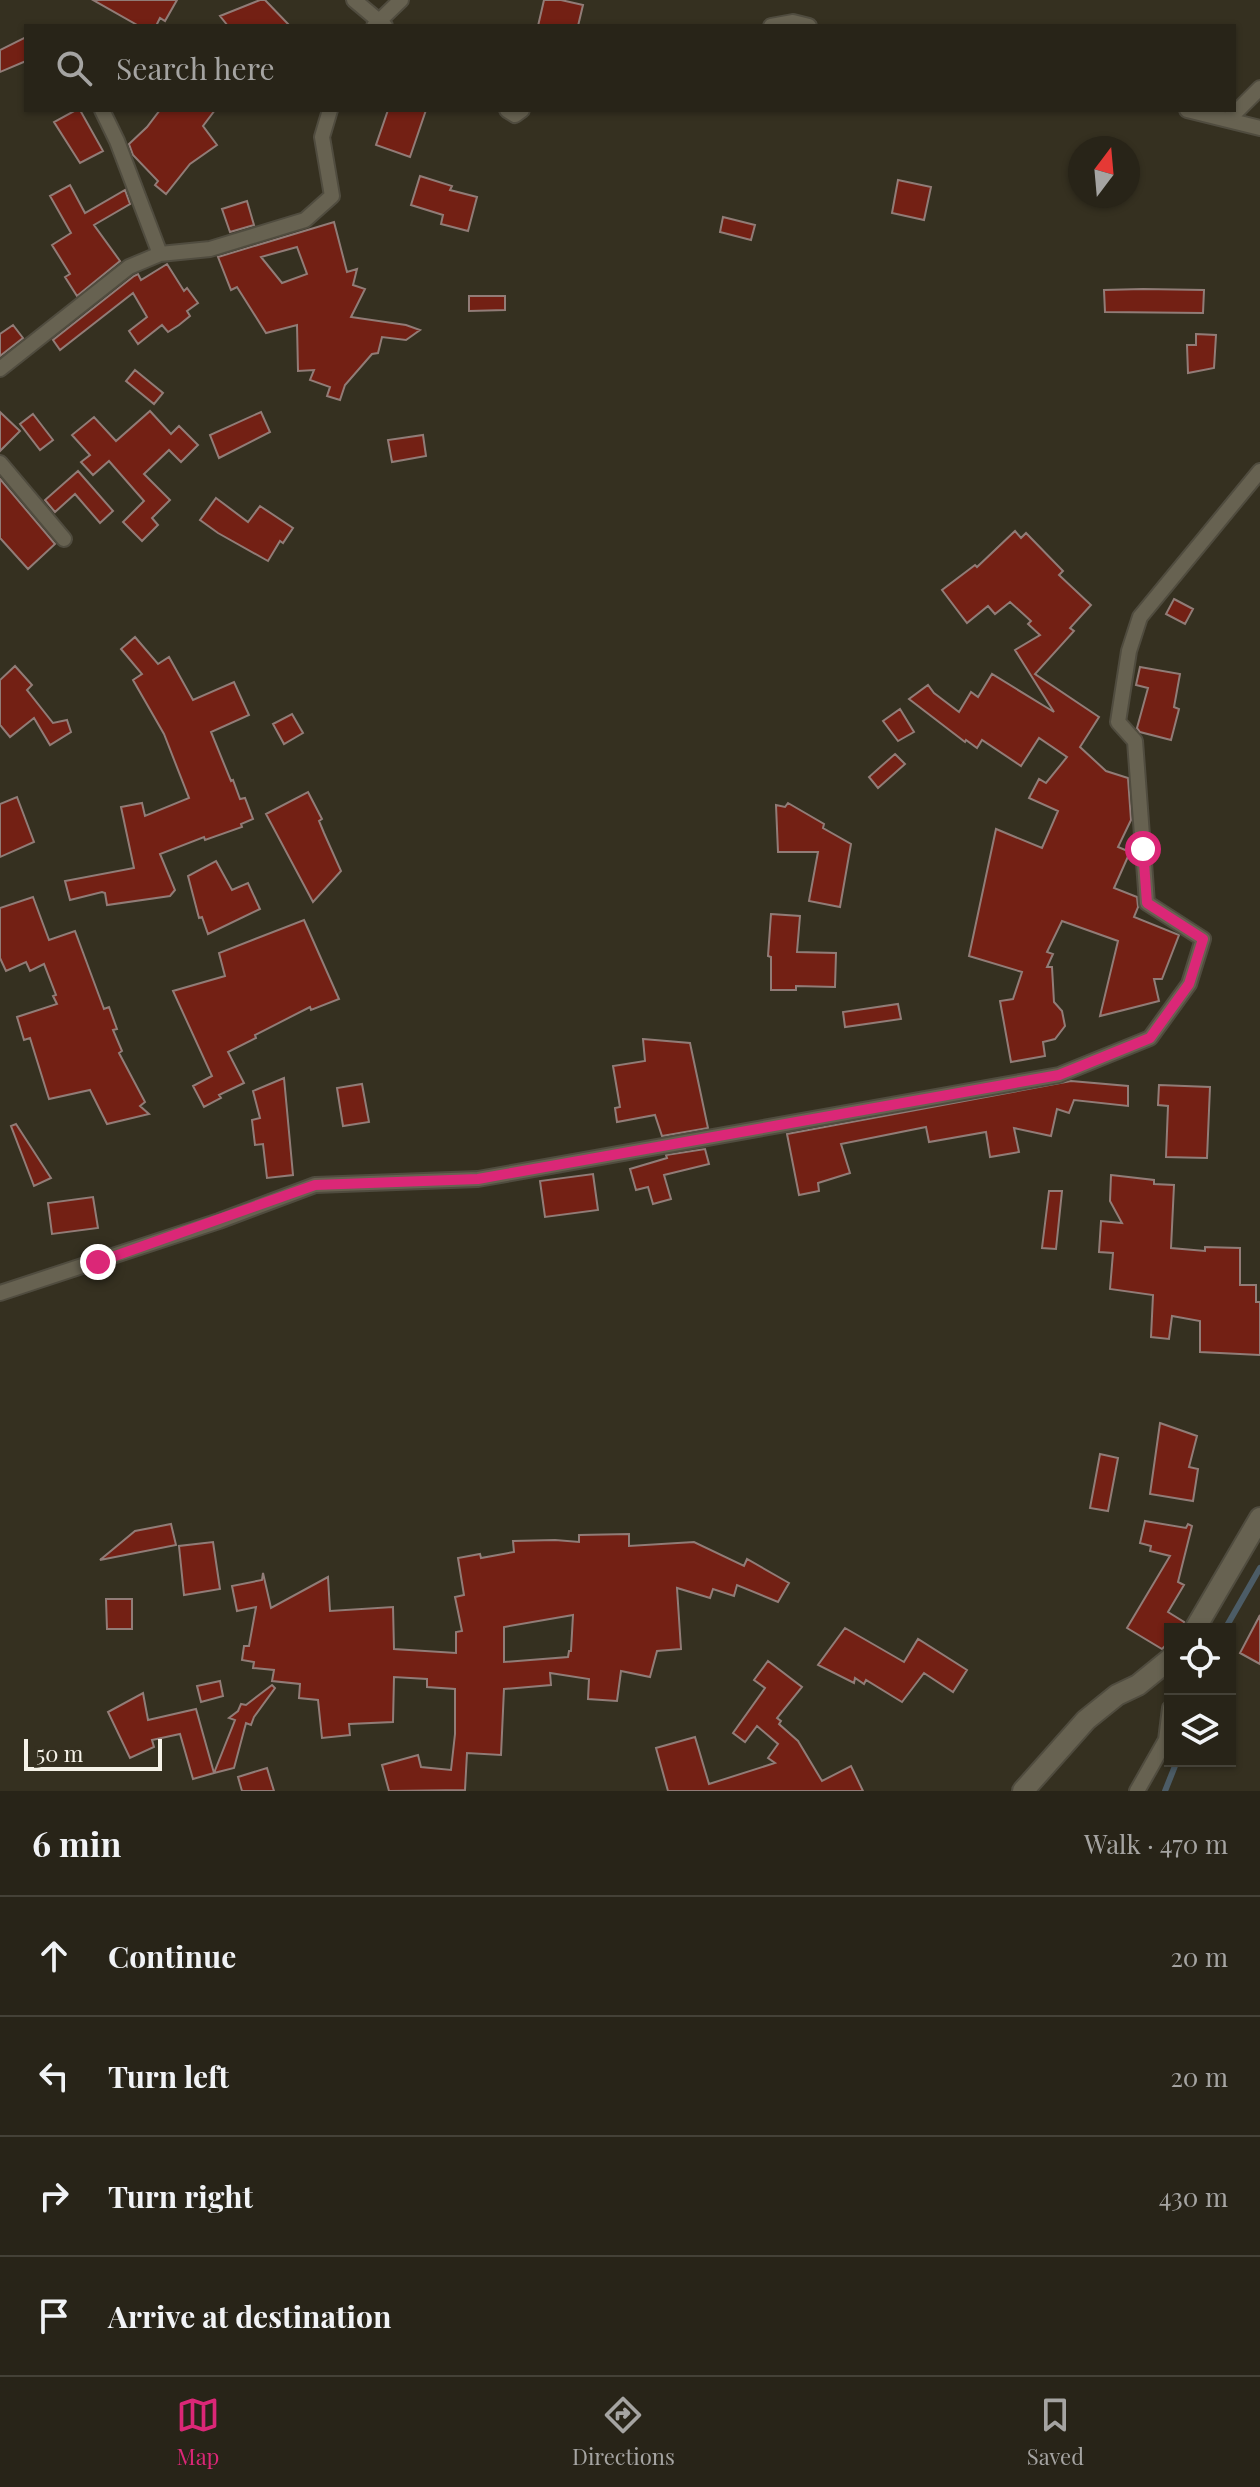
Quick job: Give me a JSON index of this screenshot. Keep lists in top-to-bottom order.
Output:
{
  "scale_bar": "50 m",
  "north": "top",
  "page": {
    "search": "Search here",
    "scale": "50 m",
    "heading": ["6 min", "Walk · 470 m"],
    "list": [
      ["Continue", "20 m"],
      ["Turn left", "20 m"],
      ["Turn right", "430 m"],
      "Arrive at destination"
    ],
    "nav": ["Map", "Directions", "Saved"]
  }
}
